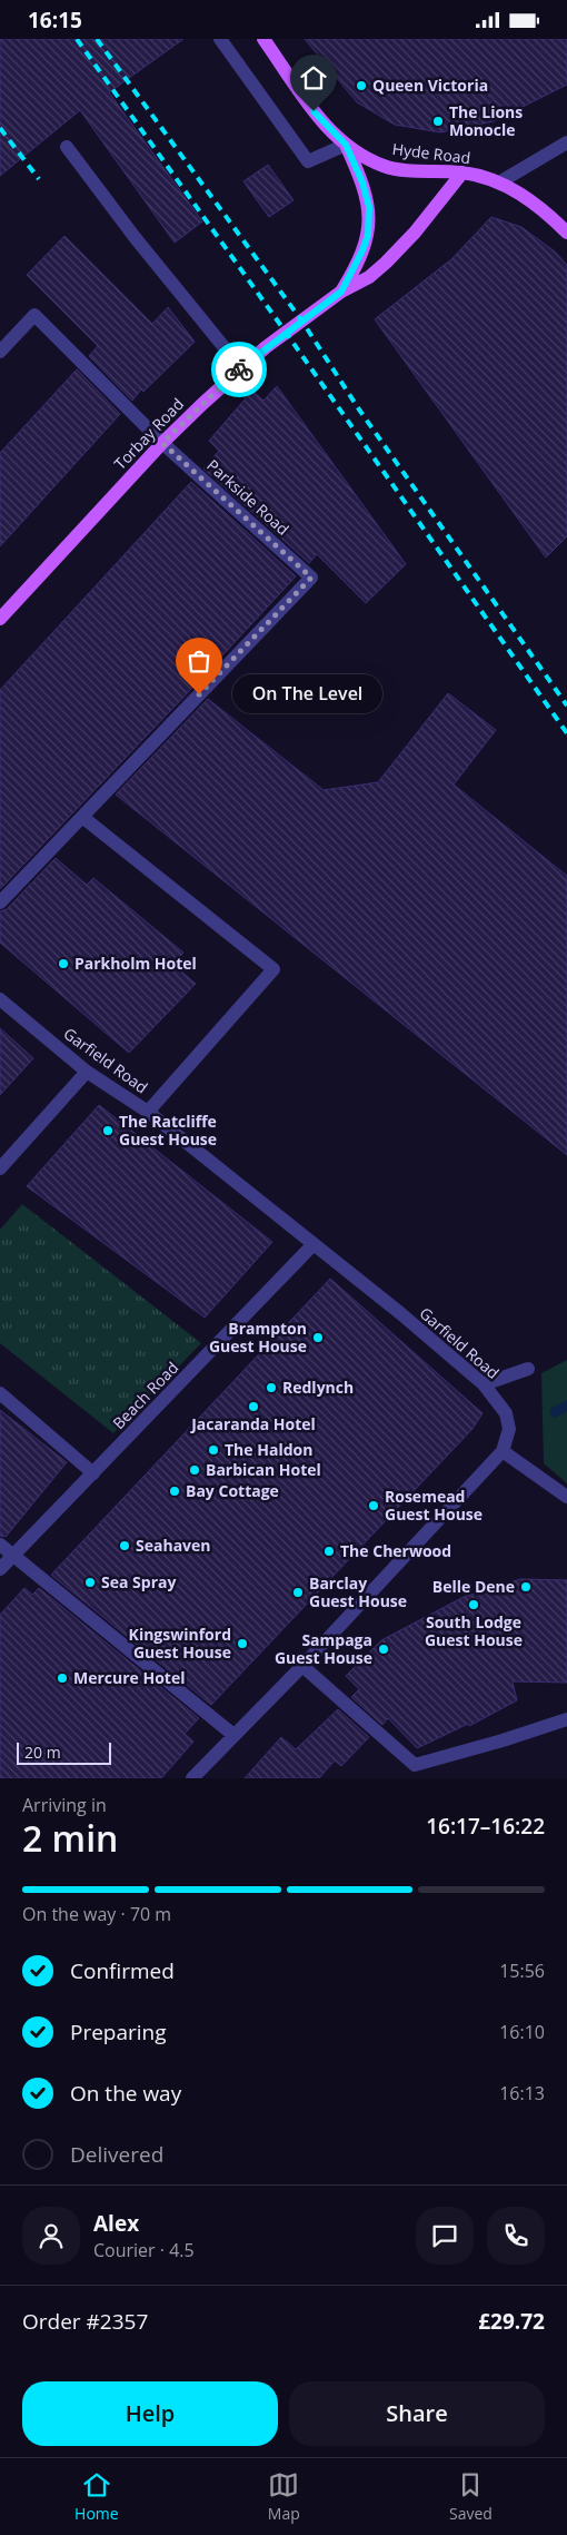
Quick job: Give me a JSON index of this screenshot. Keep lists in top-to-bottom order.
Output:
{
  "streets": {
    "main road": ["Hyde Road", "Torbay Road"],
    "street": ["Parkside Road", "Garfield Road", "Beach Road"]
  },
  "crossings": [
    ["Hyde Road", "Torbay Road"],
    ["Torbay Road", "Parkside Road"],
    ["Garfield Road", "Beach Road"]
  ],
  "places": [
    "Queen Victoria",
    "The Lions Monocle",
    "On The Level",
    "Parkholm Hotel",
    "The Ratcliffe Guest House",
    "Brampton Guest House",
    "Redlynch",
    "Jacaranda Hotel",
    "The Haldon",
    "Barbican Hotel",
    "Bay Cottage",
    "Rosemead Guest House",
    "Seahaven",
    "The Cherwood",
    "Sea Spray",
    "Belle Dene",
    "Barclay Guest House",
    "South Lodge Guest House",
    "Kingswinford Guest House",
    "Sampaga Guest House",
    "Mercure Hotel"
  ],
  "scale_bar": "20 m",
  "page": {
    "status": "16:15",
    "bubble": "On The Level",
    "scale": "20 m",
    "heading": ["2 min", "Arriving in", "16:17–16:22"],
    "panel": [
      "Alex",
      "Courier · 4.5",
      "Order #2357",
      "£29.72"
    ],
    "bar": "On the way · 70 m",
    "list": [
      ["Confirmed", "15:56"],
      ["Preparing", "16:10"],
      ["On the way", "16:13"],
      "Delivered"
    ],
    "buttons": ["Help", "Share"],
    "tabs": ["Home", "Map", "Saved"]
  }
}
